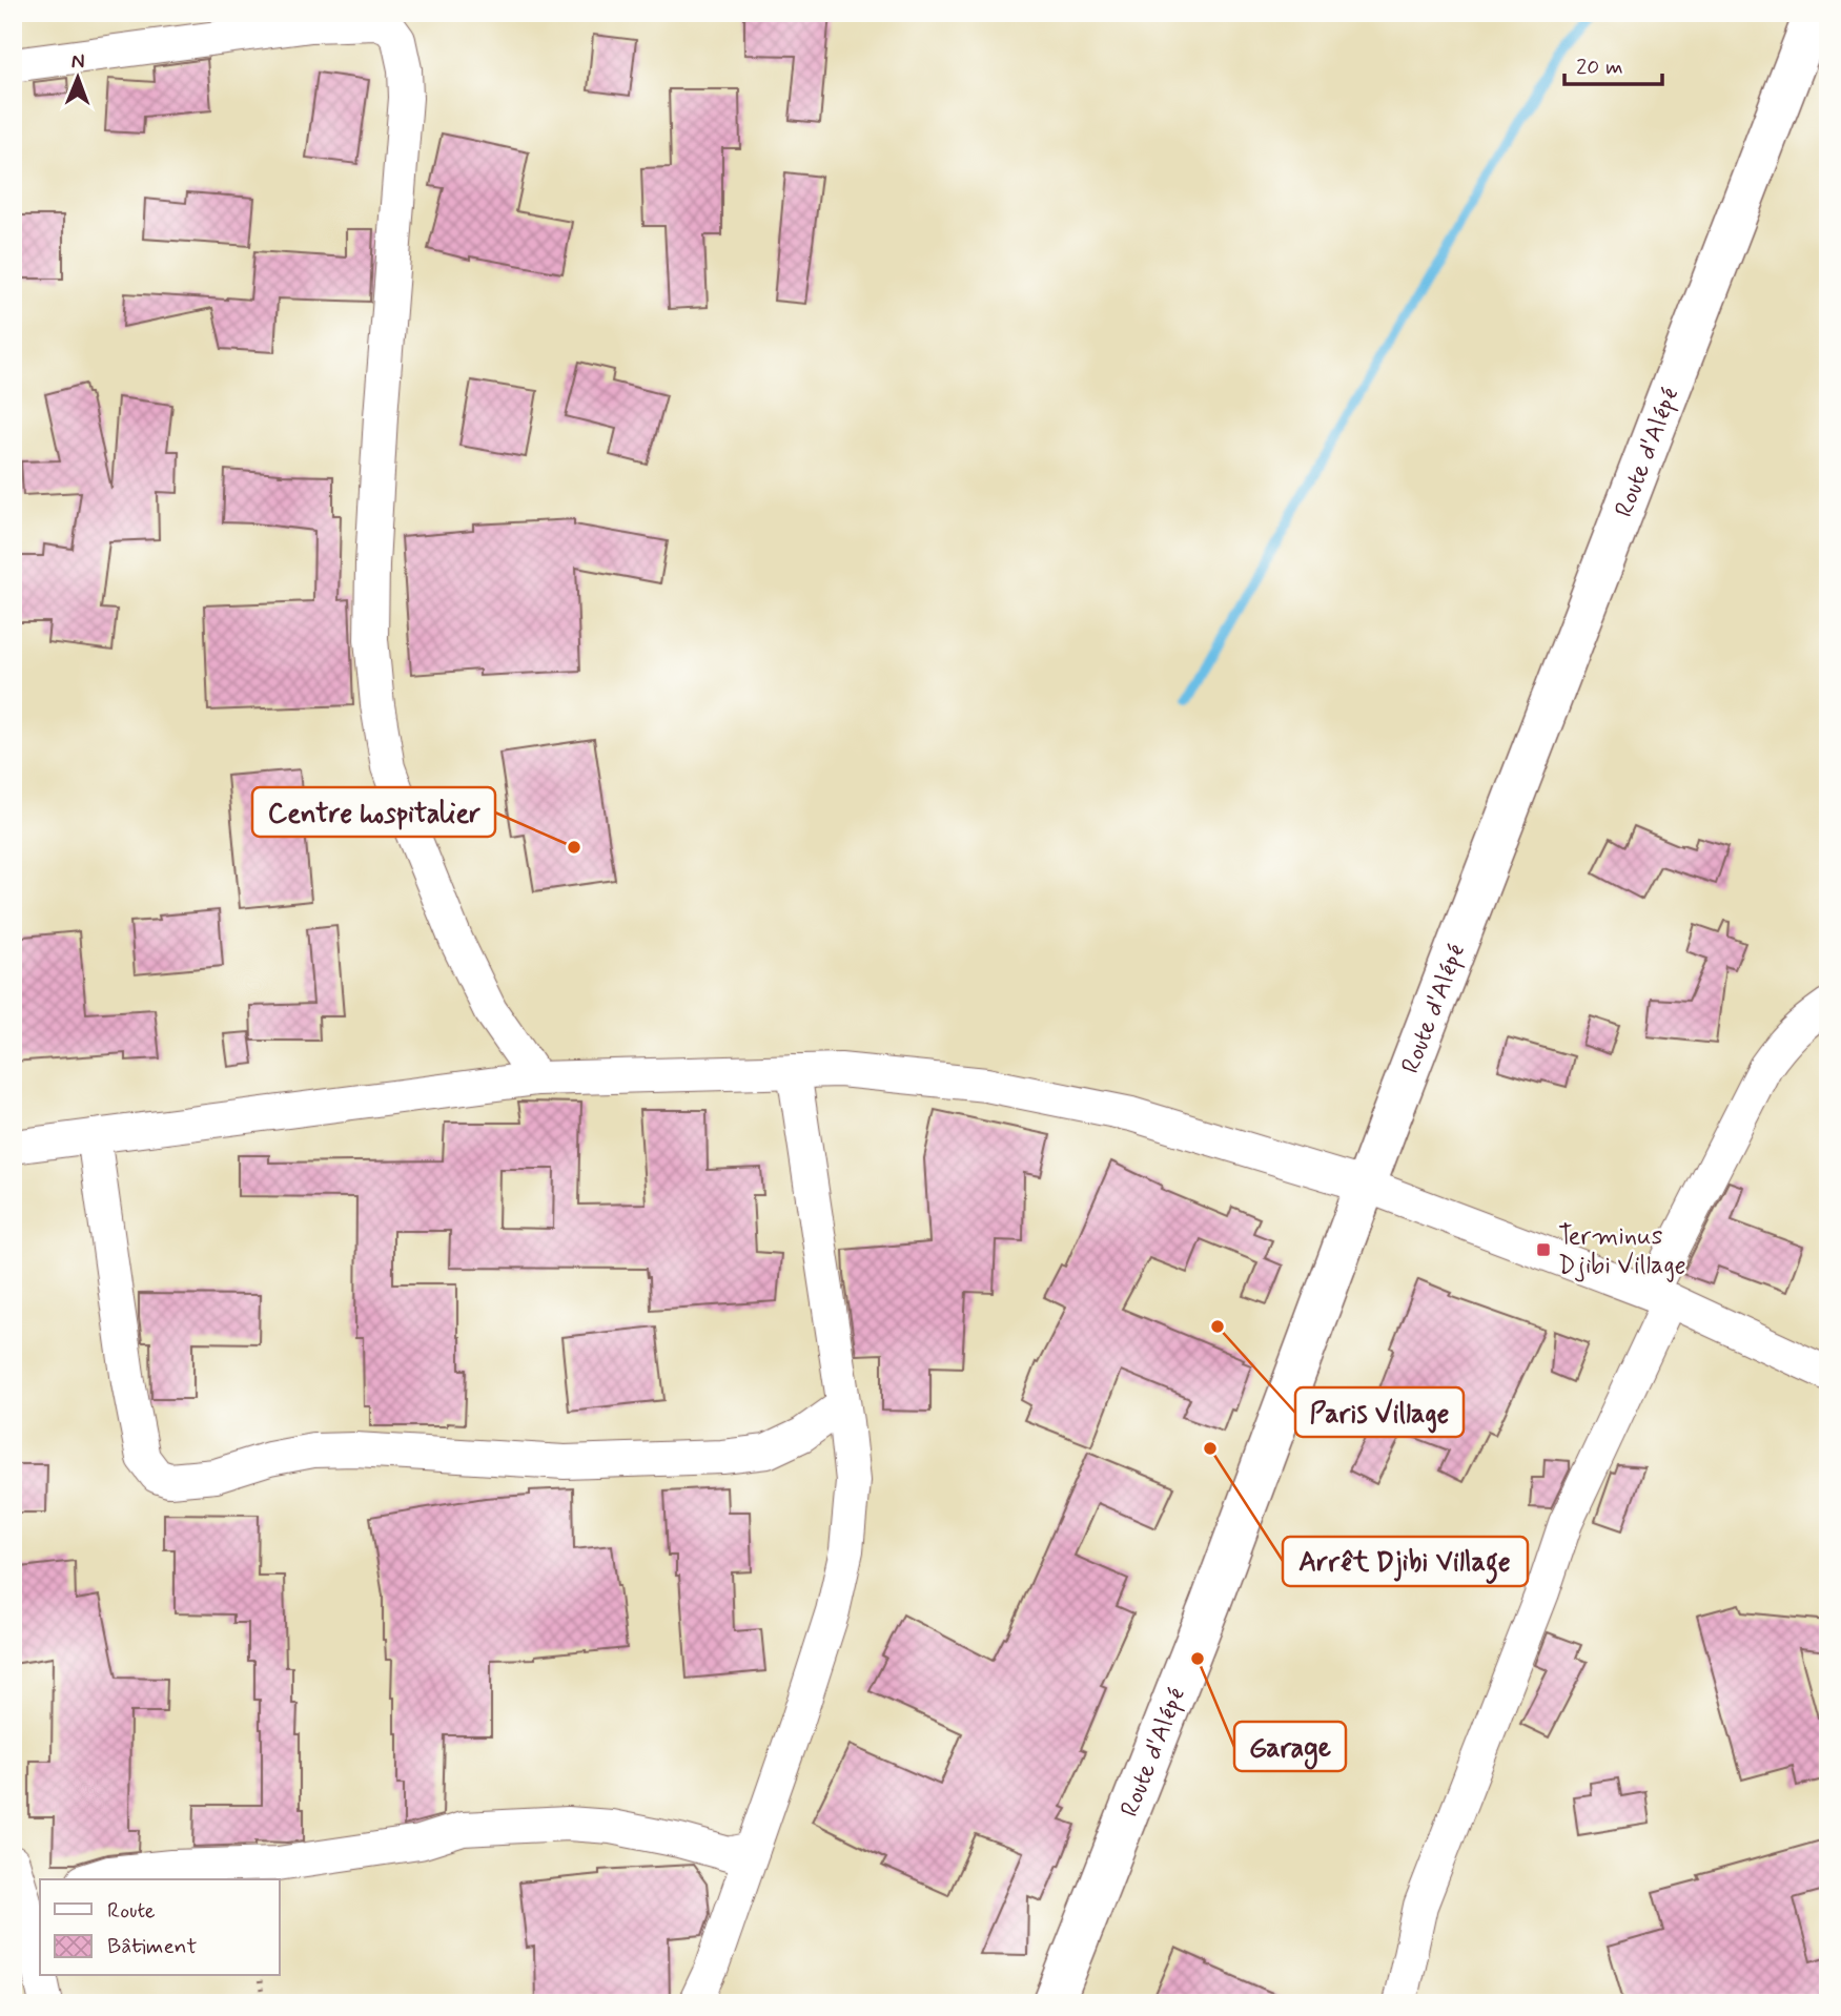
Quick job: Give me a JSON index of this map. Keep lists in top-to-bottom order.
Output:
{
  "streets": {
    "main road": ["Route d'Alépé"]
  },
  "places": {
    "other": [
      "Centre hospitalier",
      "Paris Village",
      "Arrêt Djibi Village",
      "Garage"
    ],
    "transit": ["Terminus Djibi Village"]
  },
  "legend": ["Route", "Bâtiment"],
  "scale_bar": "20 m",
  "north": "top"
}
